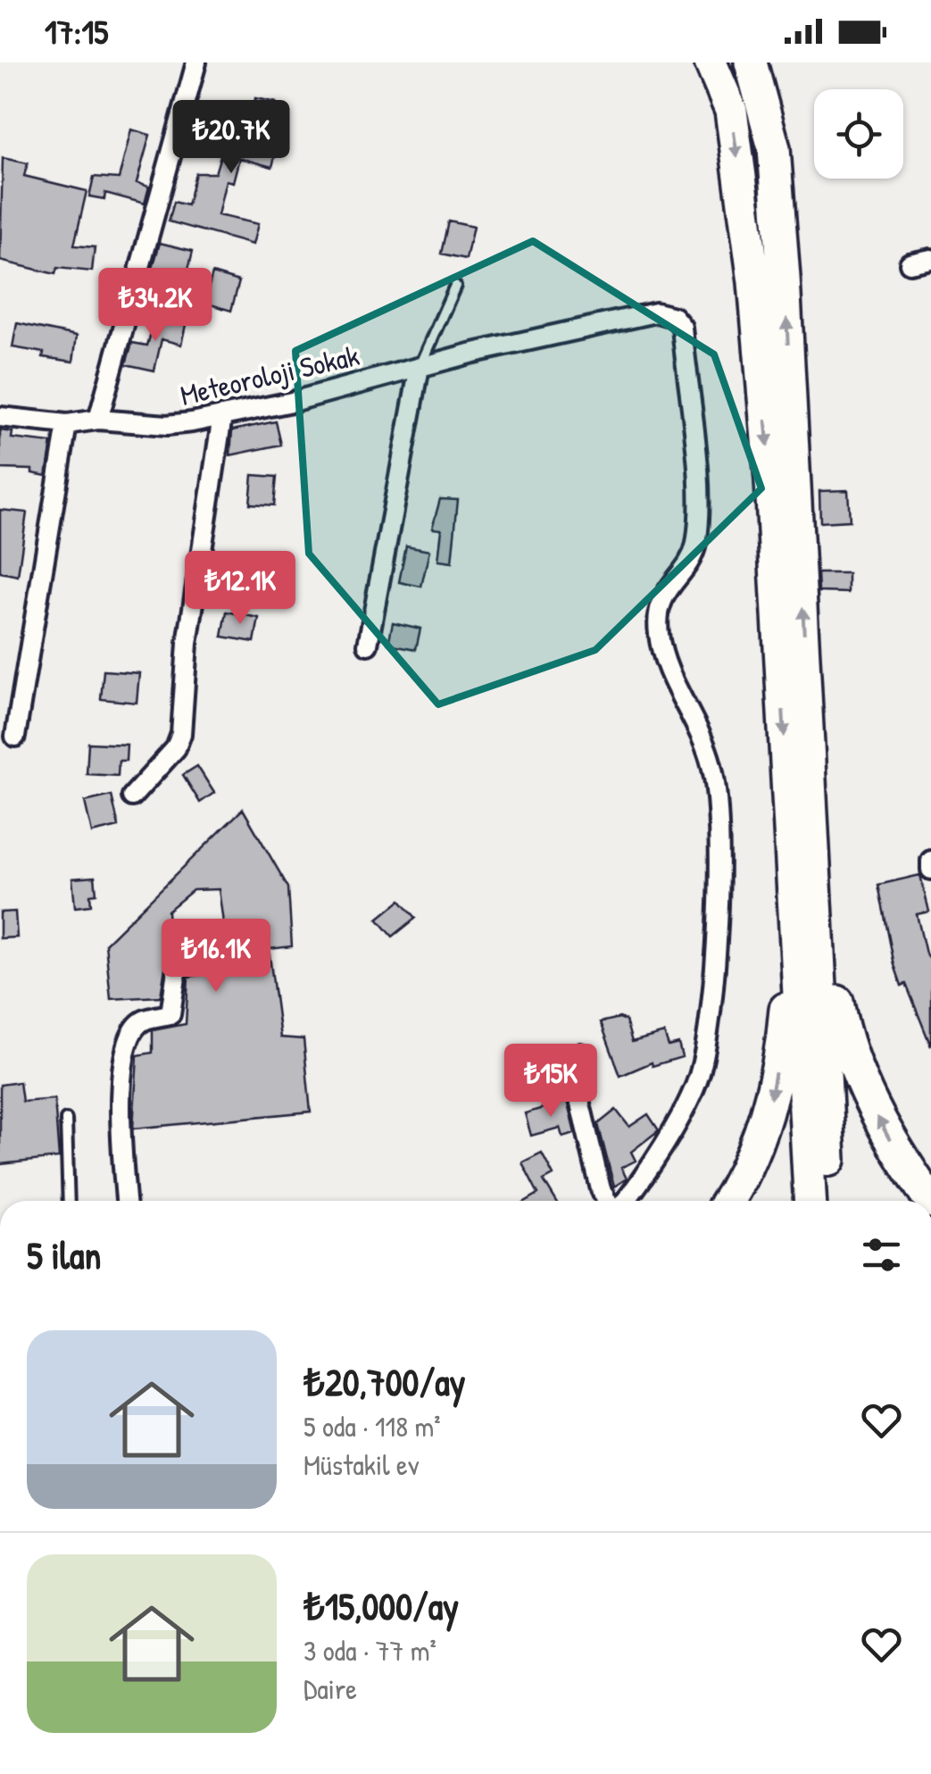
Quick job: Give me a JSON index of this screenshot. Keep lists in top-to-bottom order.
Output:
{
  "streets": {
    "street": ["Meteoroloji Sokak"]
  },
  "page": {
    "status": "17:15",
    "price": [
      "₺20.7K",
      "₺34.2K",
      "₺12.1K",
      "₺16.1K",
      "₺15K"
    ],
    "heading": "5 ilan",
    "list": [
      {
        "name": "₺20,700/ay",
        "note": "5 oda · 118 m² · Müstakil ev"
      },
      {
        "name": "₺15,000/ay",
        "note": "3 oda · 77 m² · Daire"
      }
    ]
  }
}
